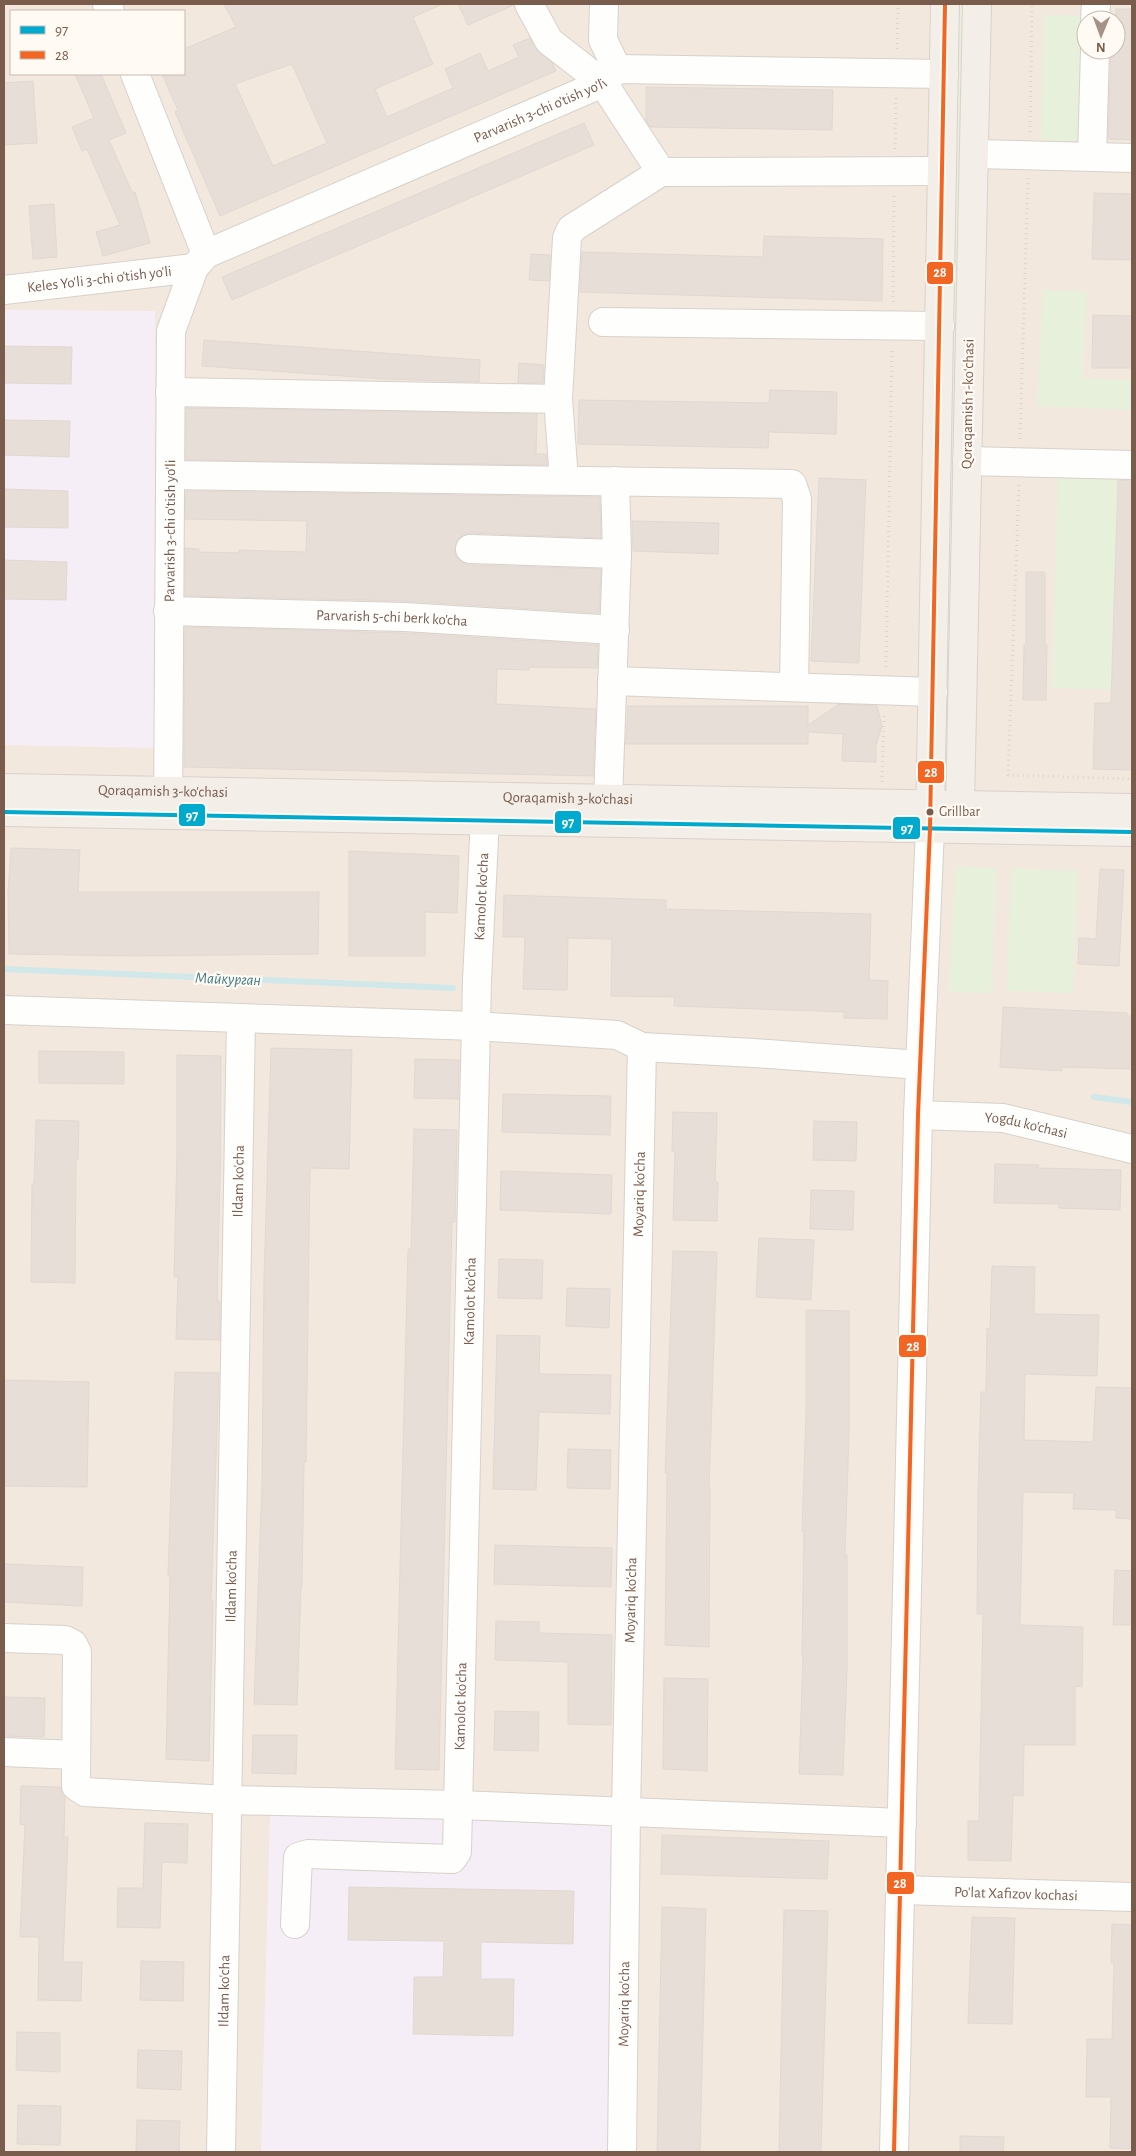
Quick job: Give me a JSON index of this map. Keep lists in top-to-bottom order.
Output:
{
  "streets": {
    "main road": ["Qoraqamish 1-koʻchasi", "Qoraqamish 3-ko'chasi"],
    "street": [
      "Parvarish 3-chi o'tish yo'li",
      "Keles Yo'li 3-chi o'tish yo'li",
      "Parvarish 5-chi berk ko'cha",
      "Kamolot ko'cha",
      "Yogdu ko'chasi",
      "Ildam ko'cha",
      "Moyariq ko'cha",
      "Po'lat Xafizov kochasi"
    ]
  },
  "crossings": [
    ["Parvarish 3-chi o'tish yo'li", "Keles Yo'li 3-chi o'tish yo'li"],
    ["Parvarish 3-chi o'tish yo'li", "Parvarish 5-chi berk ko'cha"],
    ["Parvarish 3-chi o'tish yo'li", "Qoraqamish 3-ko'chasi"],
    ["Qoraqamish 1-koʻchasi", "Qoraqamish 3-ko'chasi"],
    ["Qoraqamish 3-ko'chasi", "Kamolot ko'cha"]
  ],
  "water": ["Майкурган"],
  "places": ["Grillbar"],
  "lines": ["transit line 28", "transit line 97"],
  "legend": ["97", "28"],
  "north": "bottom"
}
